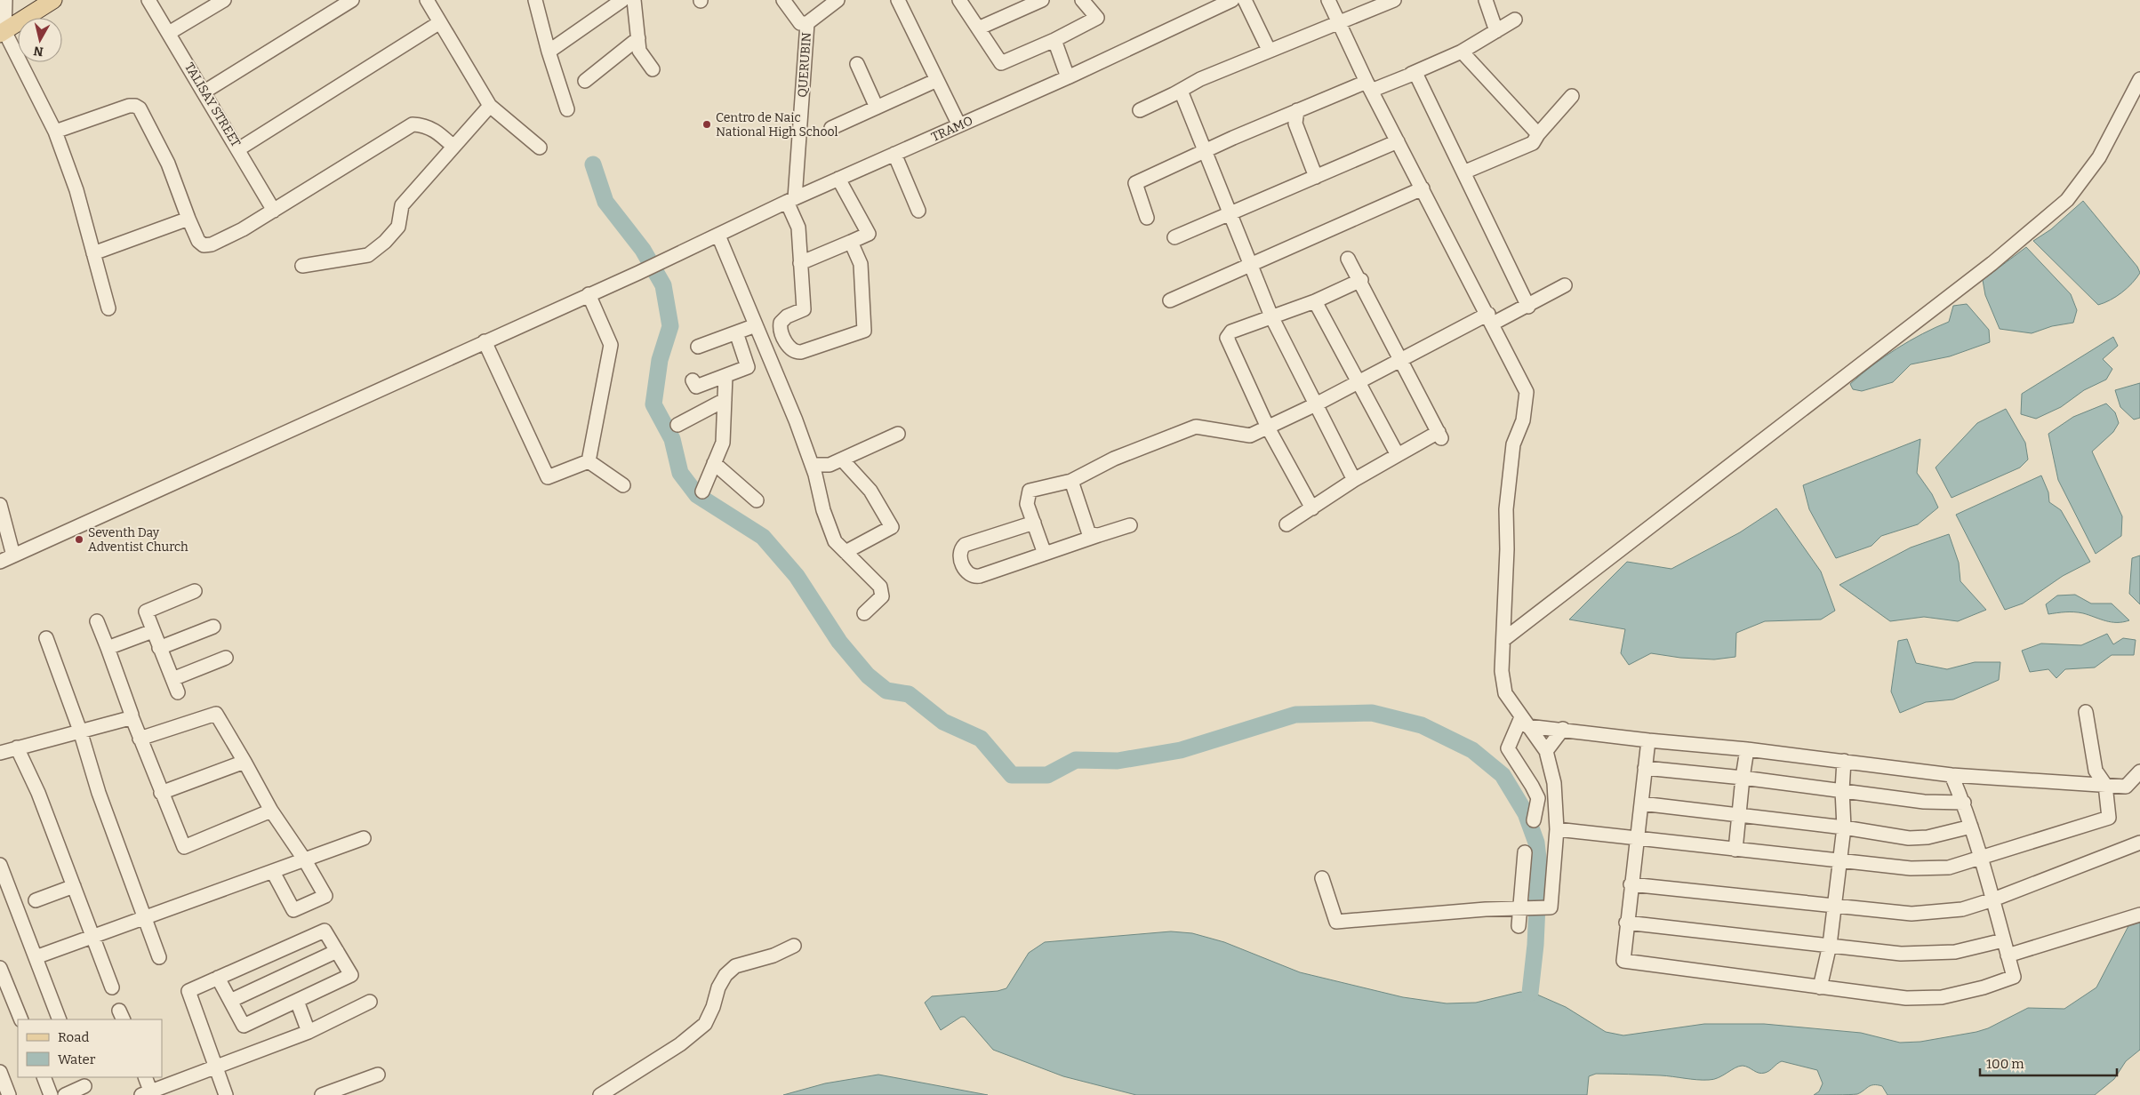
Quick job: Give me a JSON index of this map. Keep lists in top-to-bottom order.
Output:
{
  "streets": {
    "street": ["QUERUBIN", "TALISAY STREET", "TRAMO"]
  },
  "crossings": [
    ["QUERUBIN", "TRAMO"]
  ],
  "places": ["Centro de Naic National High School", "Seventh Day Adventist Church"],
  "legend": ["Road", "Water"],
  "scale_bar": "100 m",
  "north": "bottom"
}
